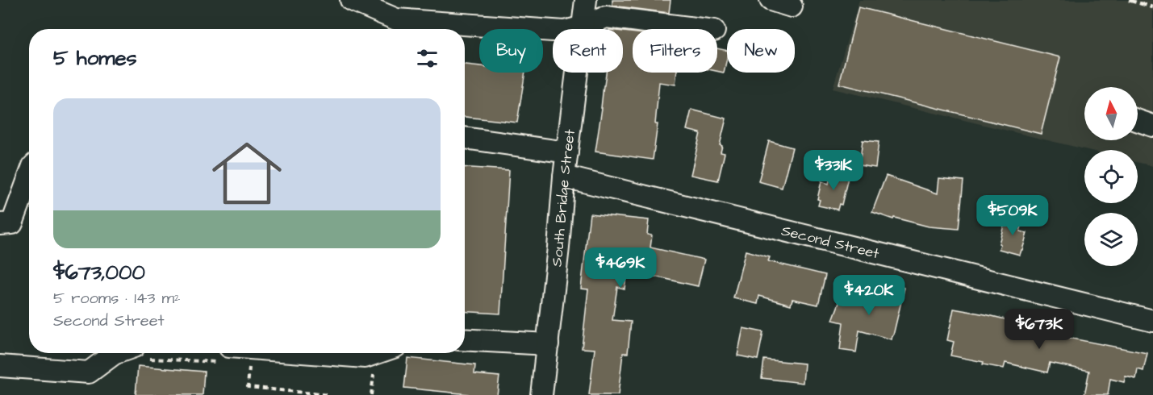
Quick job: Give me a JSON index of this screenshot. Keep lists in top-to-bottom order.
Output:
{
  "streets": {
    "street": ["South Bridge Street", "Second Street"]
  },
  "crossings": [
    ["South Bridge Street", "Second Street"]
  ],
  "north": "top",
  "page": {
    "chip": [
      "Buy",
      "Rent",
      "Filters",
      "New"
    ],
    "heading": "5 homes",
    "list": [
      {
        "name": "$673,000",
        "note": "5 rooms · 143 m² · Second Street"
      }
    ],
    "price": [
      "$331K",
      "$509K",
      "$469K",
      "$420K",
      "$673K"
    ]
  }
}
